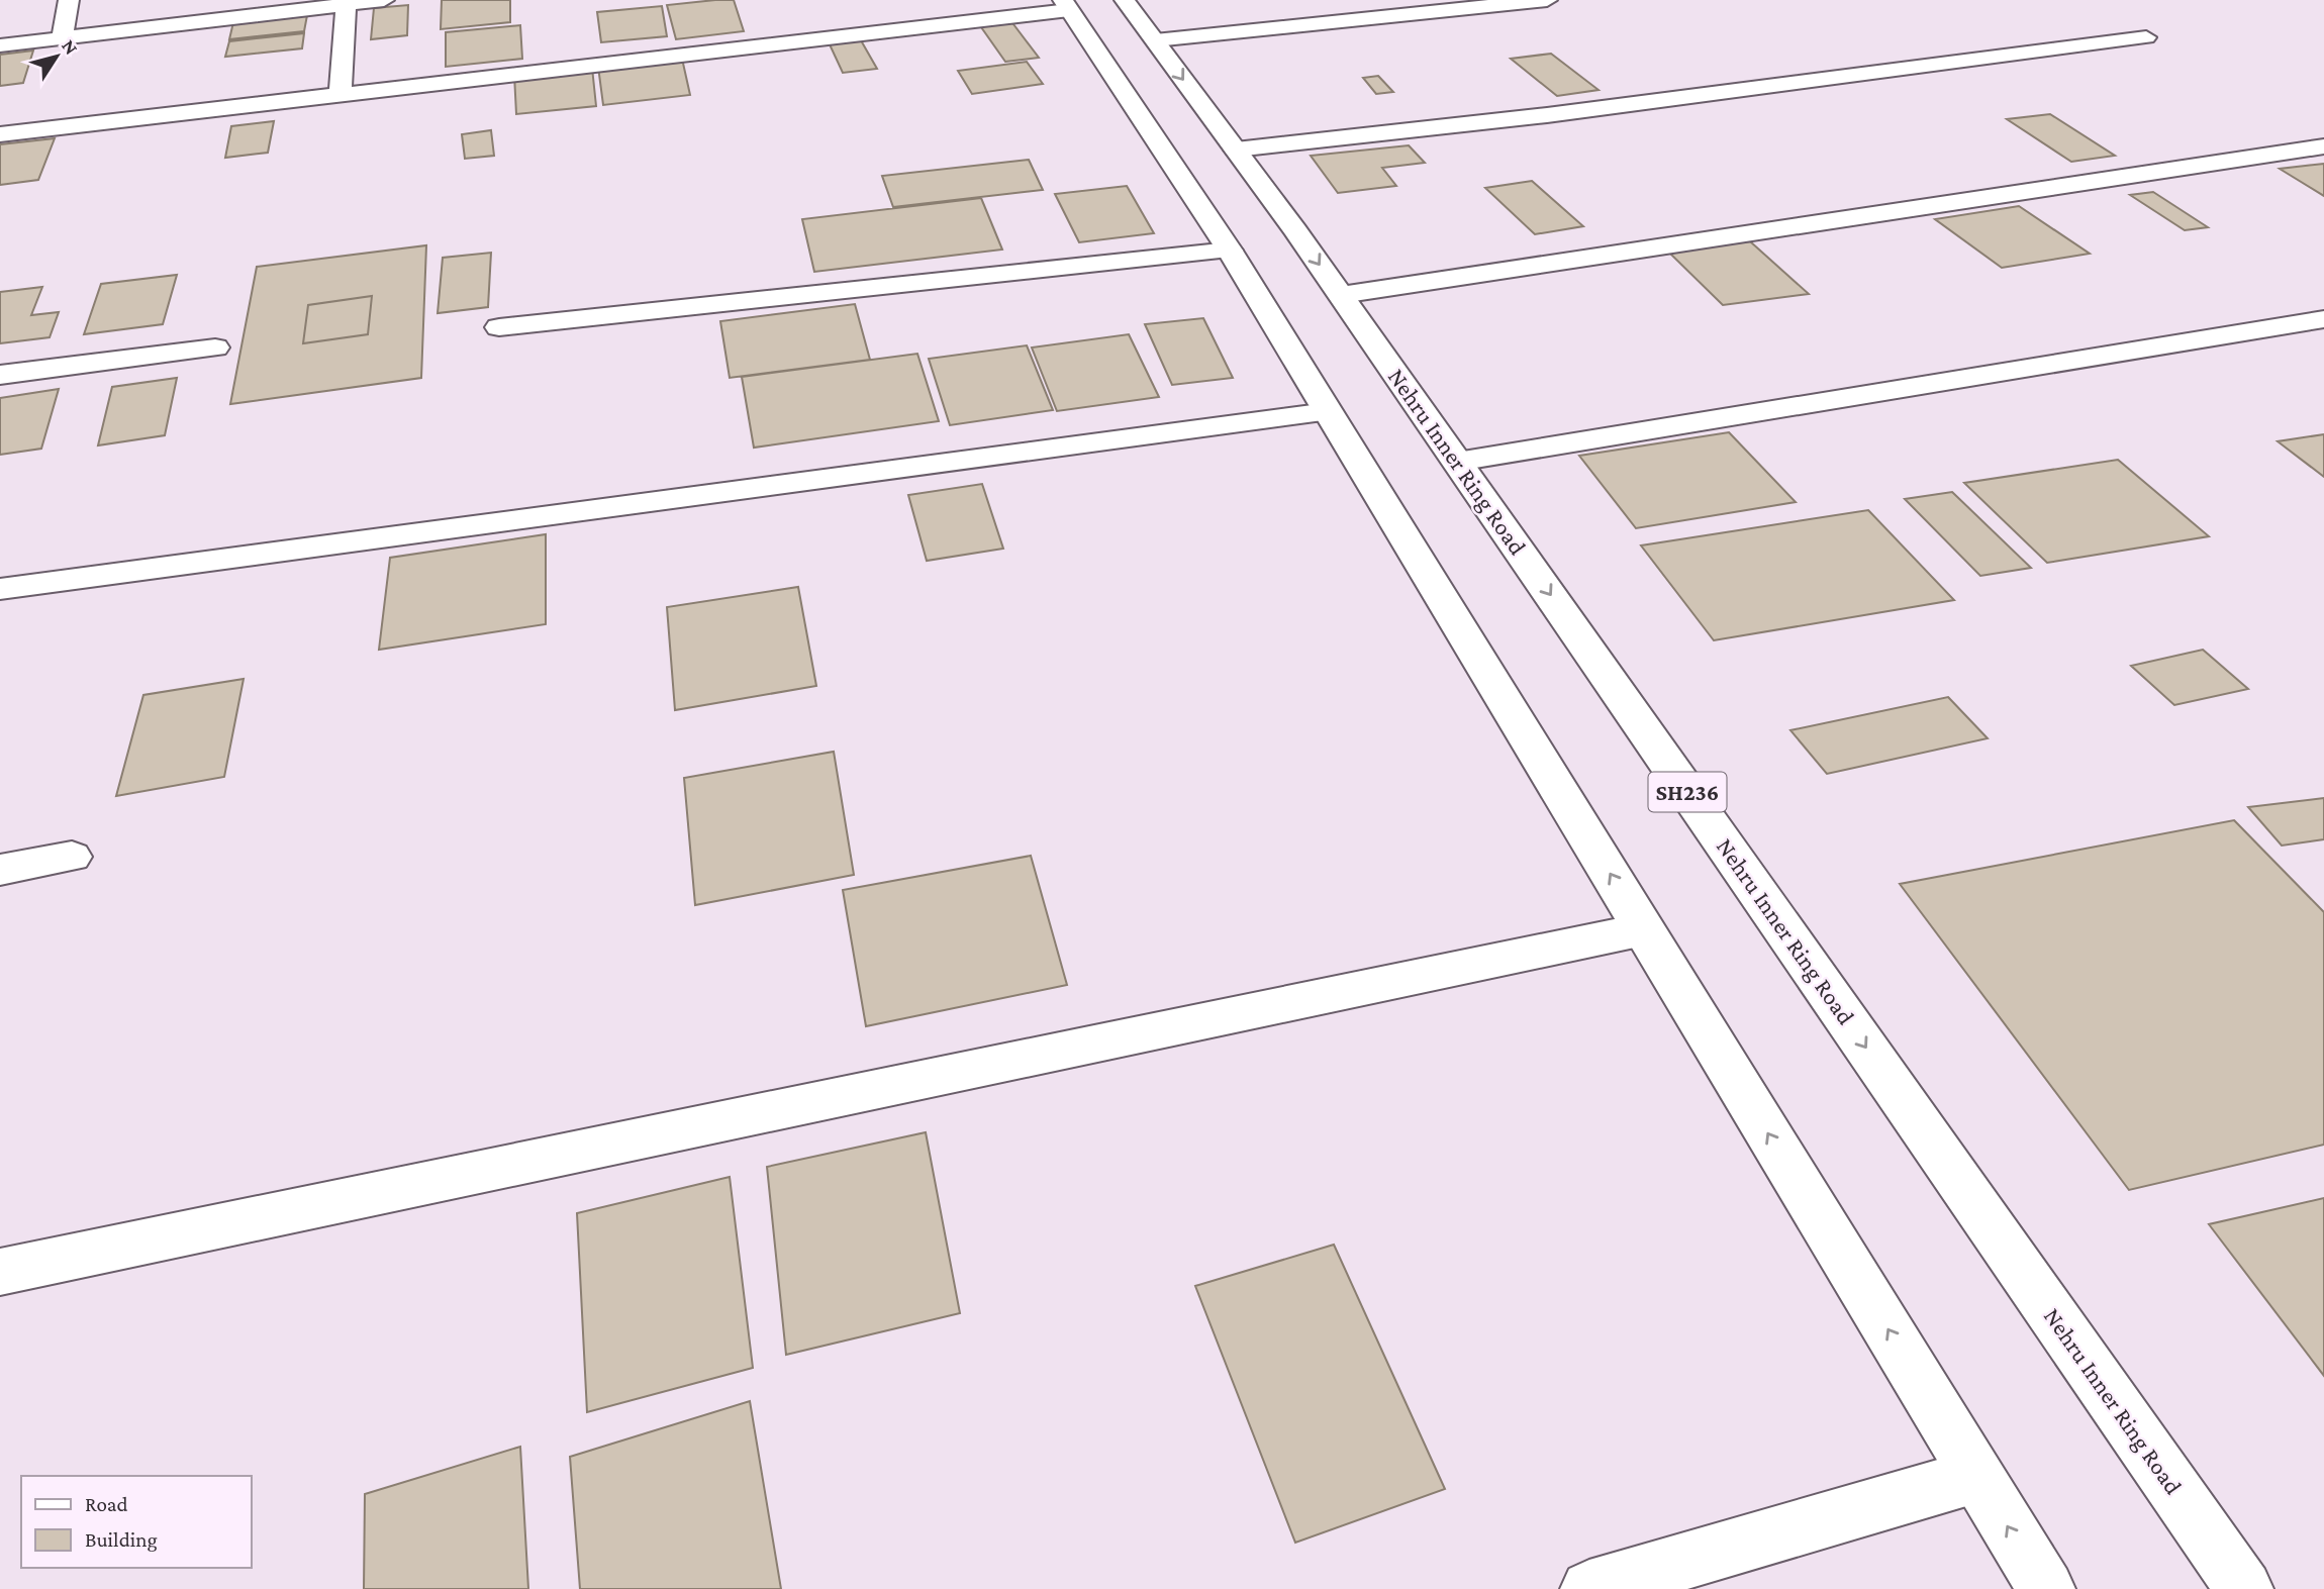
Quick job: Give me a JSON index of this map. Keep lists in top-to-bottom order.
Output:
{
  "streets": {
    "street": ["Nehru Inner Ring Road", "SH236"]
  },
  "legend": ["Road", "Building"],
  "north": "top right"
}
